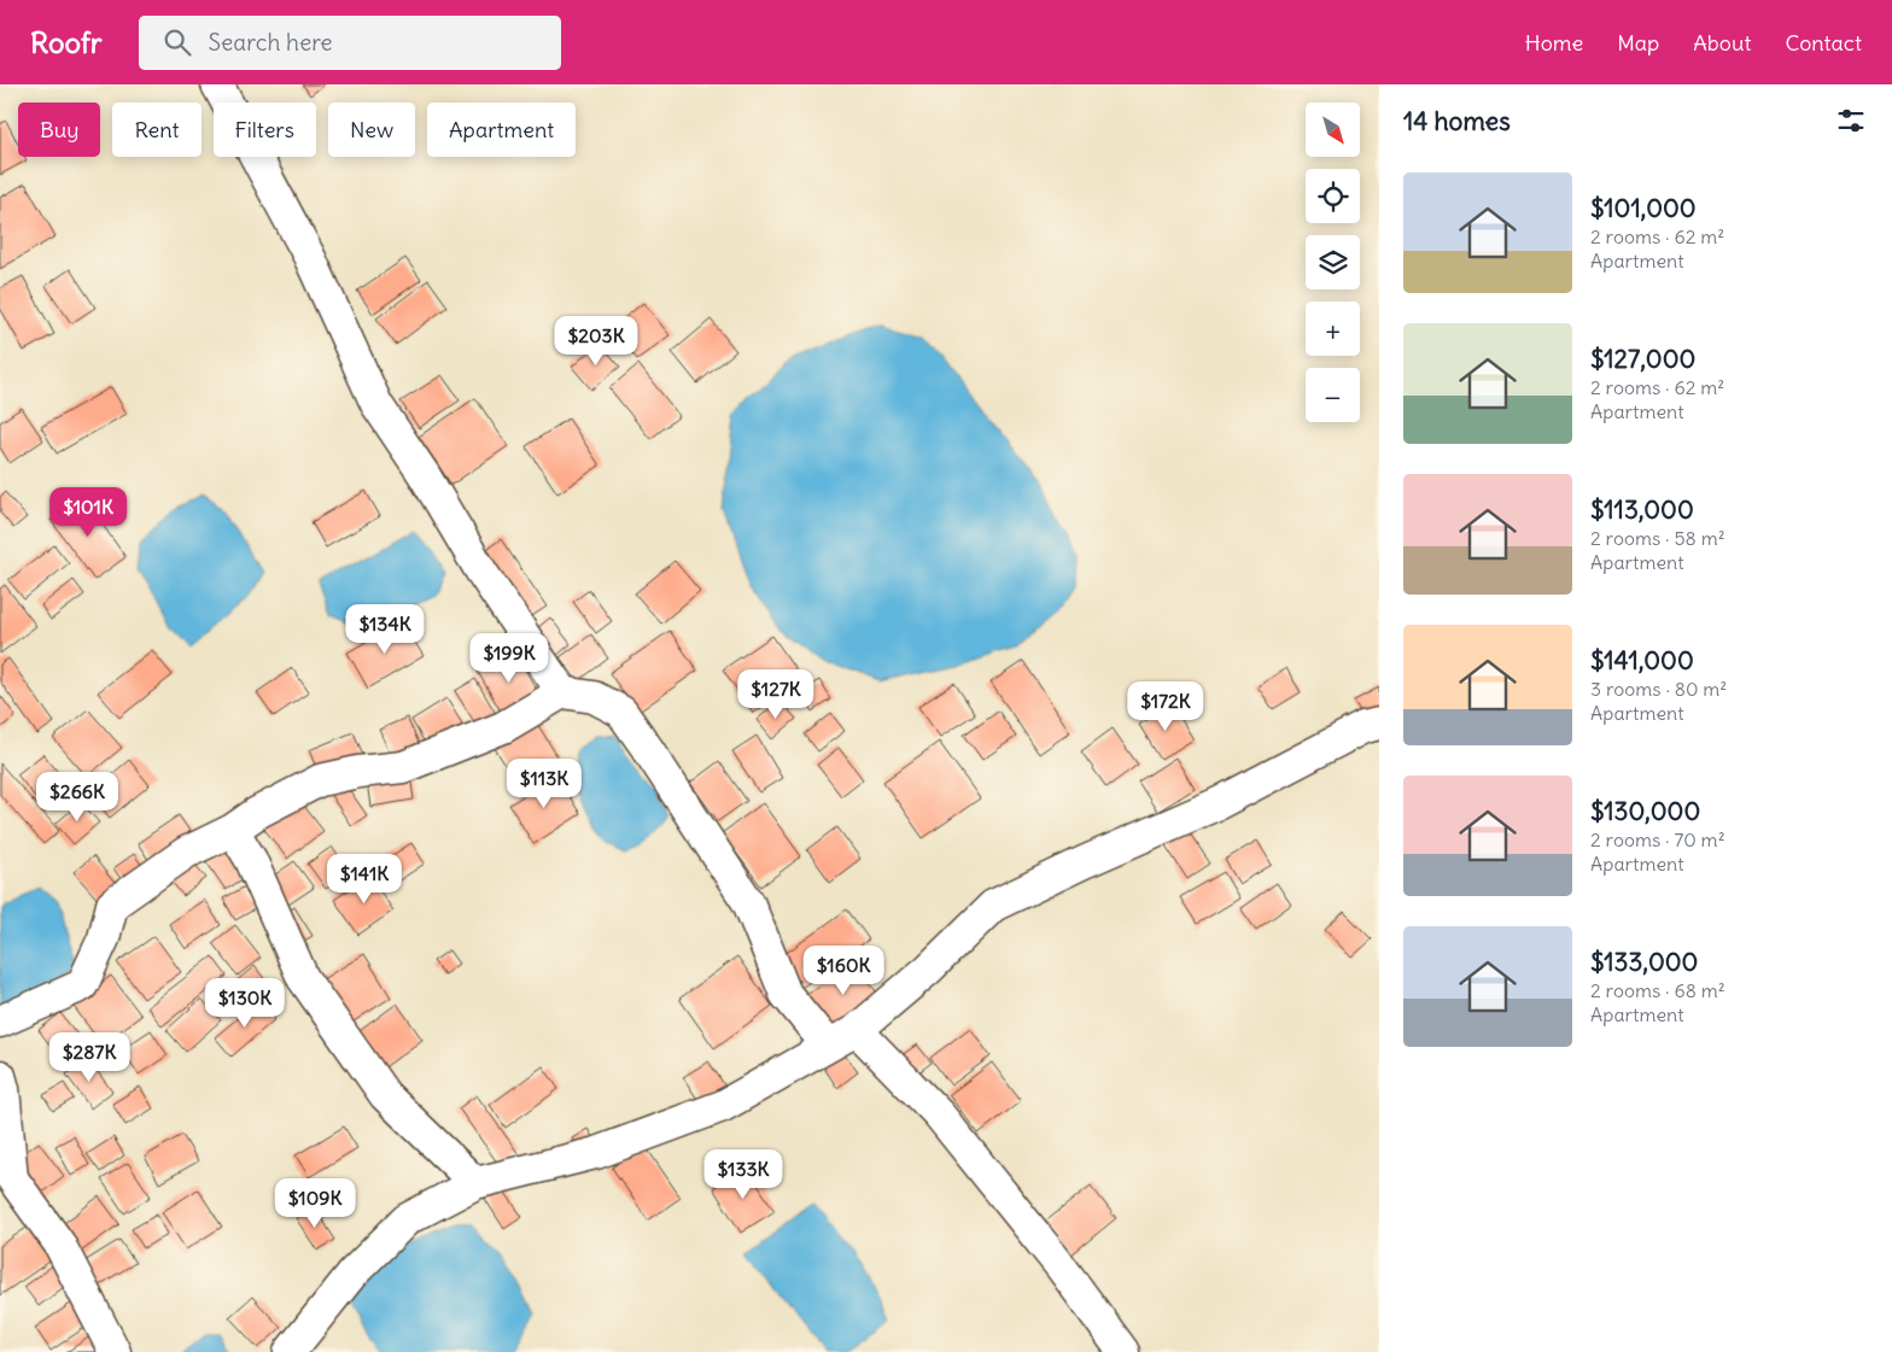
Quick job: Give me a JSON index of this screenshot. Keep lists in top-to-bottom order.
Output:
{
  "north": "bottom right",
  "page": {
    "header": "Roofr",
    "search": "Search here",
    "nav": [
      "Home",
      "Map",
      "About",
      "Contact"
    ],
    "heading": "14 homes",
    "map_buttons": ["+", "−"],
    "chip": [
      "Buy",
      "Rent",
      "Filters",
      "New",
      "Apartment"
    ],
    "list": [
      {
        "name": "$101,000",
        "note": "2 rooms · 62 m² · Apartment"
      },
      {
        "name": "$127,000",
        "note": "2 rooms · 62 m² · Apartment"
      },
      {
        "name": "$113,000",
        "note": "2 rooms · 58 m² · Apartment"
      },
      {
        "name": "$141,000",
        "note": "3 rooms · 80 m² · Apartment"
      },
      {
        "name": "$130,000",
        "note": "2 rooms · 70 m² · Apartment"
      },
      {
        "name": "$133,000",
        "note": "2 rooms · 68 m² · Apartment"
      }
    ],
    "price": [
      "$203K",
      "$101K",
      "$134K",
      "$199K",
      "$127K",
      "$172K",
      "$113K",
      "$266K",
      "$141K",
      "$160K",
      "$130K",
      "$287K",
      "$133K",
      "$109K"
    ]
  }
}
